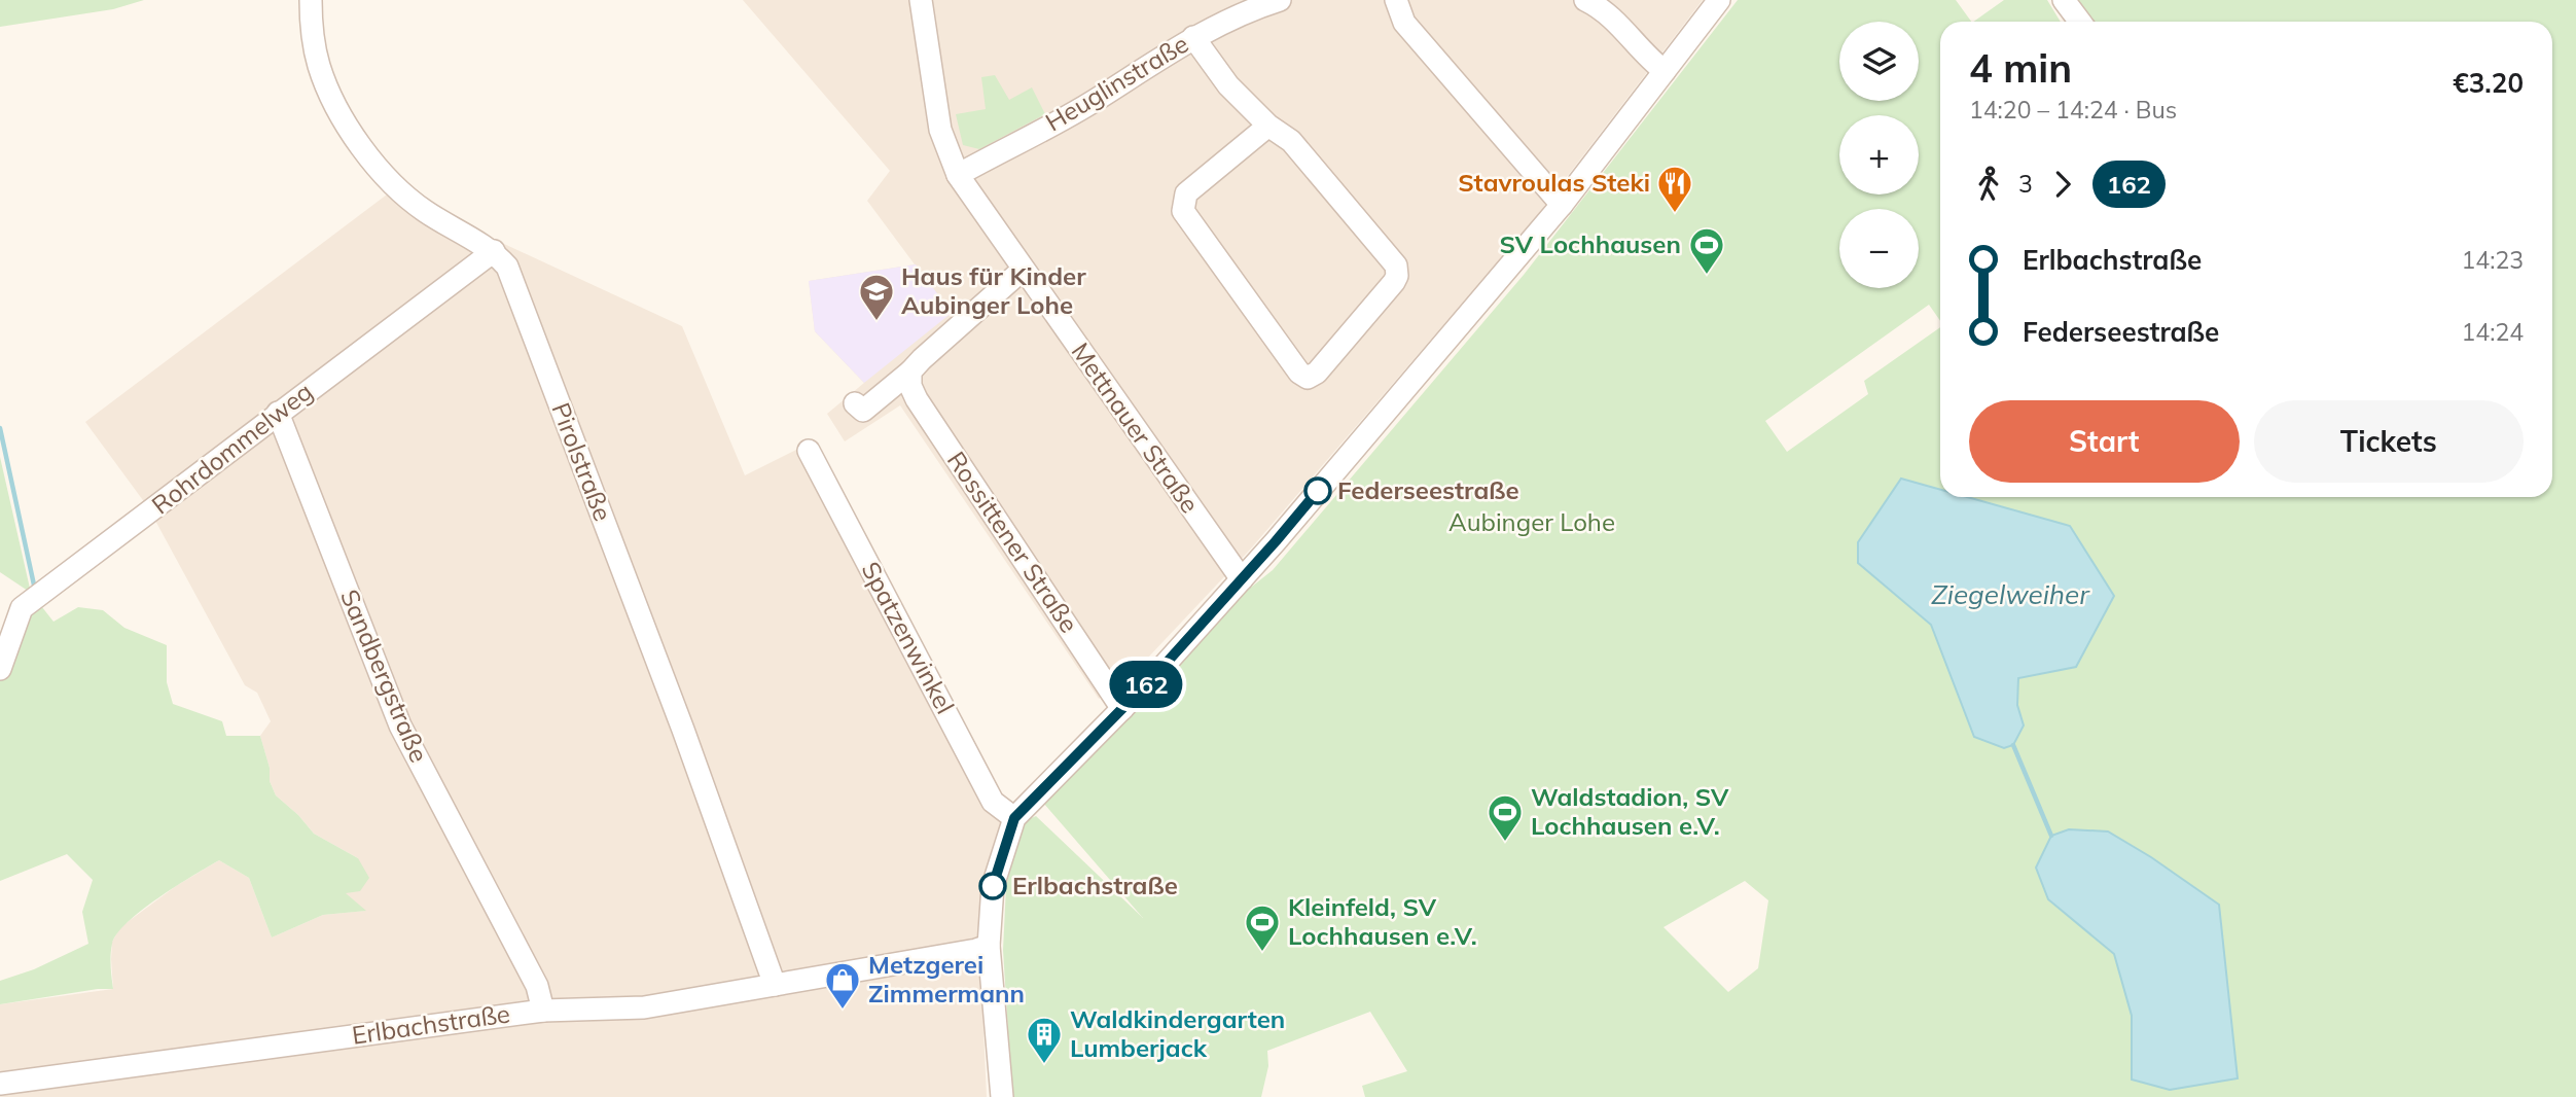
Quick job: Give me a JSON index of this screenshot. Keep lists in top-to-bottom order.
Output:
{
  "streets": {
    "street": [
      "Heuglinstraße",
      "Mettnauer Straße",
      "Rohrdommelweg",
      "Pirolstraße",
      "Rossittener Straße",
      "Spatzenwinkel",
      "Sandbergstraße",
      "Erlbachstraße"
    ]
  },
  "crossings": [
    ["Heuglinstraße", "Mettnauer Straße"],
    ["Rohrdommelweg", "Pirolstraße"],
    ["Rohrdommelweg", "Sandbergstraße"],
    ["Pirolstraße", "Erlbachstraße"],
    ["Sandbergstraße", "Erlbachstraße"]
  ],
  "water": ["Ziegelweiher"],
  "parks": ["Aubinger Lohe"],
  "places": {
    "restaurant": ["Stavroulas Steki"],
    "sports": ["SV Lochhausen", "Waldstadion, SV Lochhausen e.V.", "Kleinfeld, SV Lochhausen e.V."],
    "school or university": ["Haus für Kinder Aubinger Lohe"],
    "other": ["Federseestraße", "Erlbachstraße"],
    "shop": ["Metzgerei Zimmermann"],
    "building": ["Waldkindergarten Lumberjack"]
  },
  "lines": ["bus line 162"],
  "page": {
    "on_map": "162",
    "map_buttons": ["+", "−"],
    "heading": ["4 min", "14:20 – 14:24 · Bus", "€3.20"],
    "legs": ["3", "162"],
    "list": [
      {
        "name": "Erlbachstraße",
        "value": "14:23"
      },
      {
        "name": "Federseestraße",
        "value": "14:24"
      }
    ],
    "buttons": ["Start", "Tickets"]
  }
}
